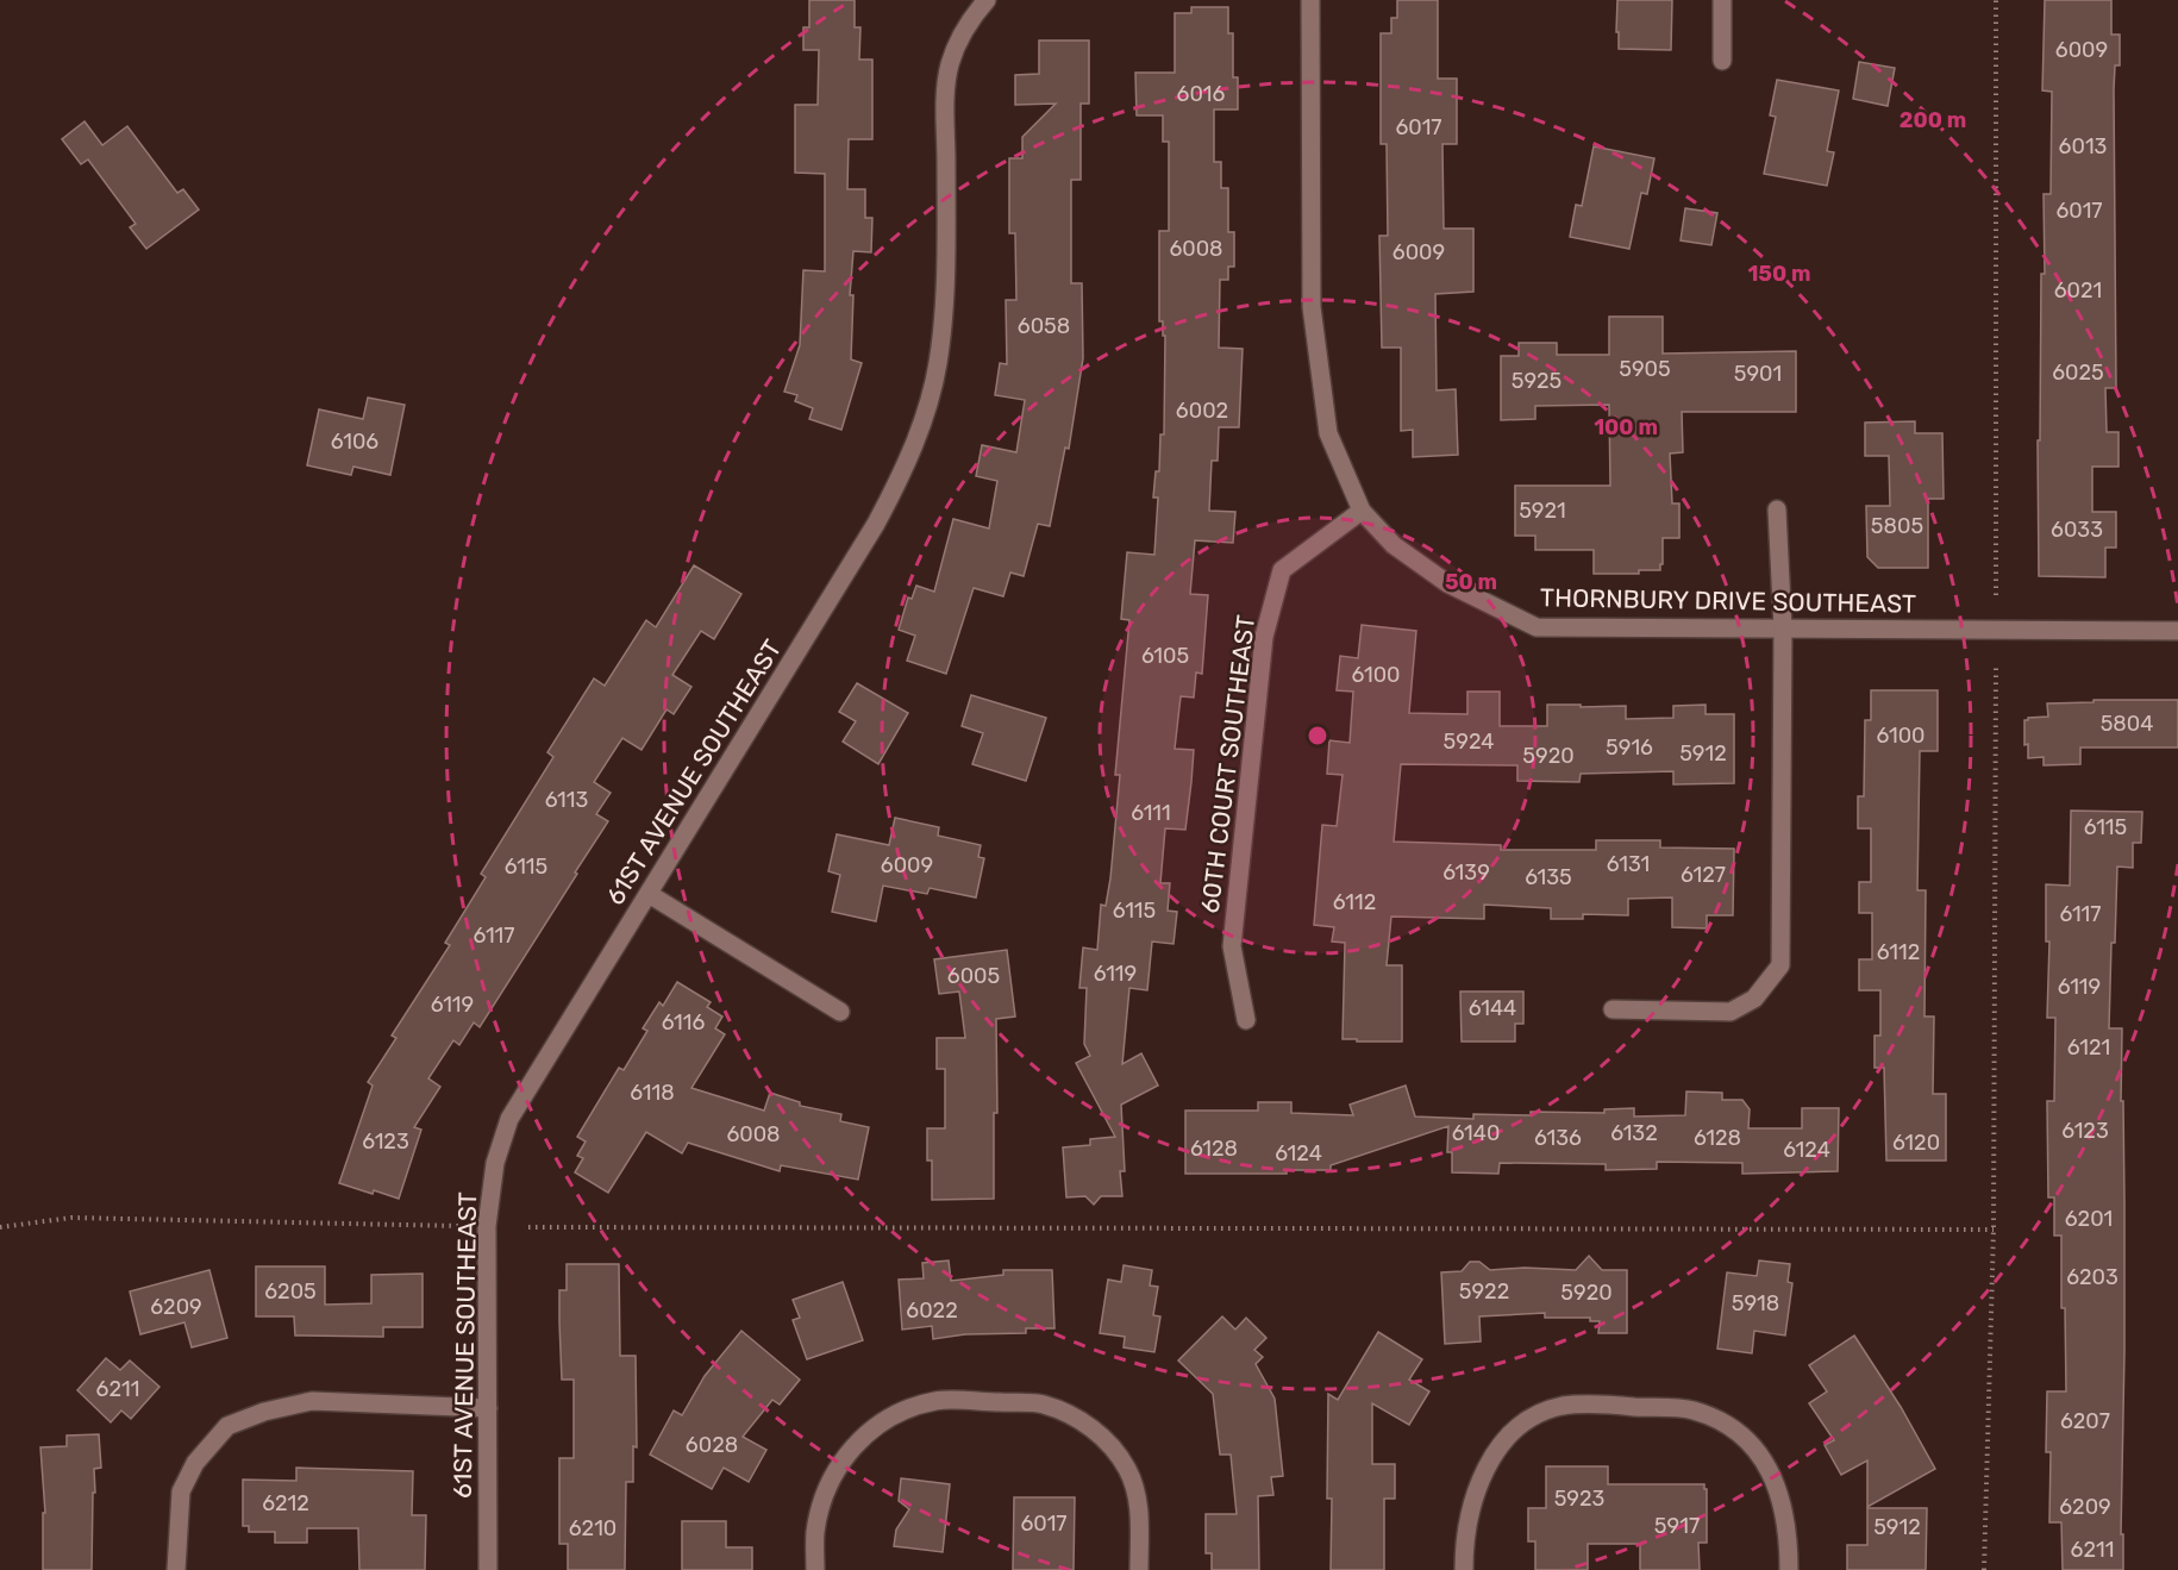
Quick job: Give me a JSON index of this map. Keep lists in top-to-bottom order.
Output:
{
  "streets": {
    "street": ["THORNBURY DRIVE SOUTHEAST", "60TH COURT SOUTHEAST", "61ST AVENUE SOUTHEAST"]
  },
  "crossings": [
    ["THORNBURY DRIVE SOUTHEAST", "60TH COURT SOUTHEAST"]
  ],
  "house_numbers": [
    "6009",
    "6016",
    "6017",
    "6013",
    "6017",
    "6008",
    "6009",
    "6021",
    "6058",
    "5905",
    "6025",
    "5901",
    "5925",
    "6002",
    "6106",
    "5921",
    "5805",
    "6033",
    "6105",
    "6100",
    "5804",
    "6100",
    "5924",
    "5916",
    "5912",
    "5920",
    "6113",
    "6111",
    "6115",
    "6131",
    "6009",
    "6115",
    "6139",
    "6127",
    "6135",
    "6112",
    "6115",
    "6117",
    "6117",
    "6112",
    "6119",
    "6005",
    "6119",
    "6119",
    "6144",
    "6116",
    "6121",
    "6118",
    "6123",
    "6140",
    "6132",
    "6008",
    "6136",
    "6128",
    "6123",
    "6120",
    "6128",
    "6124",
    "6124",
    "6201",
    "6203",
    "6205",
    "5922",
    "5920",
    "5918",
    "6209",
    "6022",
    "6211",
    "6207",
    "6028",
    "5923",
    "6212",
    "6209",
    "6017",
    "5917",
    "5912",
    "6210",
    "6211"
  ],
  "rings": [
    "200 m",
    "150 m",
    "100 m",
    "50 m"
  ]
}
